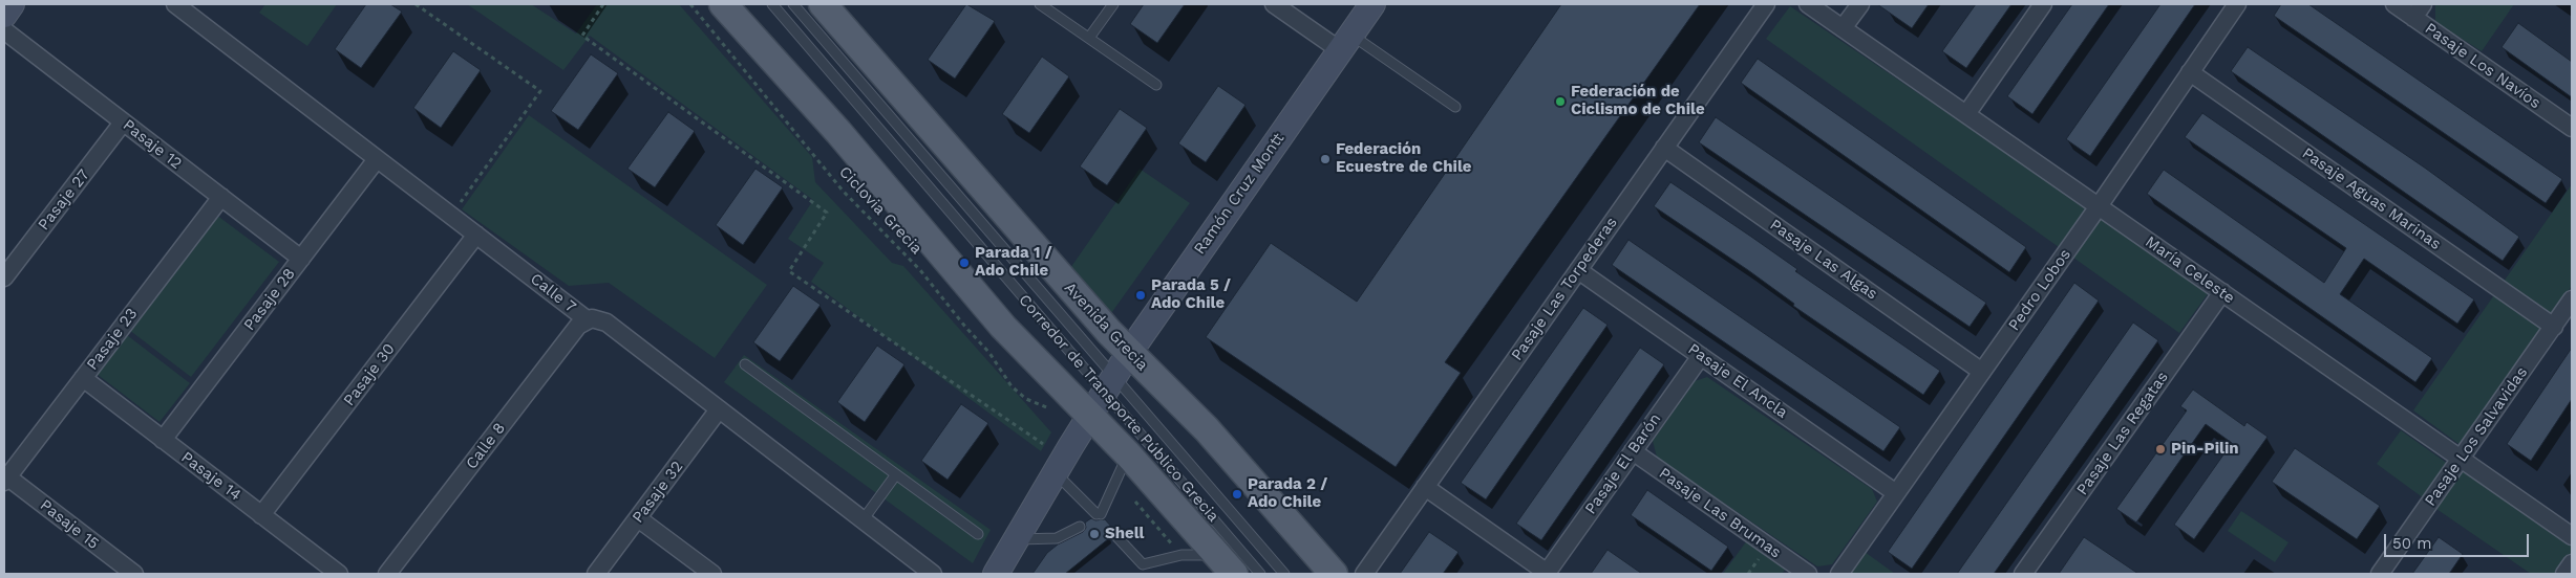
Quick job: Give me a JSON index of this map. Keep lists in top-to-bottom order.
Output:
{
  "streets": {
    "main road": ["Avenida Grecia"],
    "street": [
      "Pasaje Los Navíos",
      "Pasaje 12",
      "Ramón Cruz Montt",
      "Pasaje Aguas Marinas",
      "Pasaje 27",
      "Pasaje Las Algas",
      "María Celeste",
      "Pasaje Las Torpederas",
      "Pedro Lobos",
      "Calle 7",
      "Pasaje 28",
      "Pasaje 23",
      "Pasaje 30",
      "Pasaje El Ancla",
      "Pasaje Las Regatas",
      "Pasaje Los Salvavidas",
      "Calle 8",
      "Pasaje El Barón",
      "Pasaje 14",
      "Pasaje 32",
      "Pasaje Las Brumas",
      "Pasaje 15"
    ],
    "lane": ["Corredor de Transporte Público Grecia"],
    "path": ["Ciclovia Grecia"]
  },
  "crossings": [
    ["Pasaje 12", "Pasaje 27"],
    ["Pasaje 12", "Pasaje 28"],
    ["Pasaje 12", "Pasaje 23"],
    ["Ramón Cruz Montt", "Avenida Grecia"],
    ["Ramón Cruz Montt", "Corredor de Transporte Público Grecia"],
    ["Pasaje Aguas Marinas", "Pedro Lobos"],
    ["Pasaje Aguas Marinas", "Pasaje Los Salvavidas"],
    ["Pasaje Las Algas", "Pasaje Las Torpederas"],
    ["Pasaje Las Algas", "Pedro Lobos"],
    ["María Celeste", "Pedro Lobos"],
    ["María Celeste", "Pasaje Las Regatas"],
    ["María Celeste", "Pasaje Los Salvavidas"],
    ["Pasaje Las Torpederas", "Pasaje El Ancla"],
    ["Pedro Lobos", "Pasaje El Ancla"],
    ["Calle 7", "Pasaje 28"],
    ["Calle 7", "Pasaje 30"],
    ["Calle 7", "Calle 8"],
    ["Calle 7", "Pasaje 32"],
    ["Pasaje 28", "Pasaje 14"],
    ["Pasaje 23", "Pasaje 14"],
    ["Pasaje 23", "Pasaje 15"],
    ["Pasaje 30", "Pasaje 14"],
    ["Pasaje El Ancla", "Pasaje El Barón"],
    ["Pasaje El Barón", "Pasaje Las Brumas"]
  ],
  "places": [
    "Federación de Ciclismo de Chile",
    "Federación Ecuestre de Chile",
    "Parada 1 / Ado Chile",
    "Parada 5 / Ado Chile",
    "Pin-Pilin",
    "Parada 2 / Ado Chile",
    "Shell"
  ],
  "scale_bar": "50 m"
}
